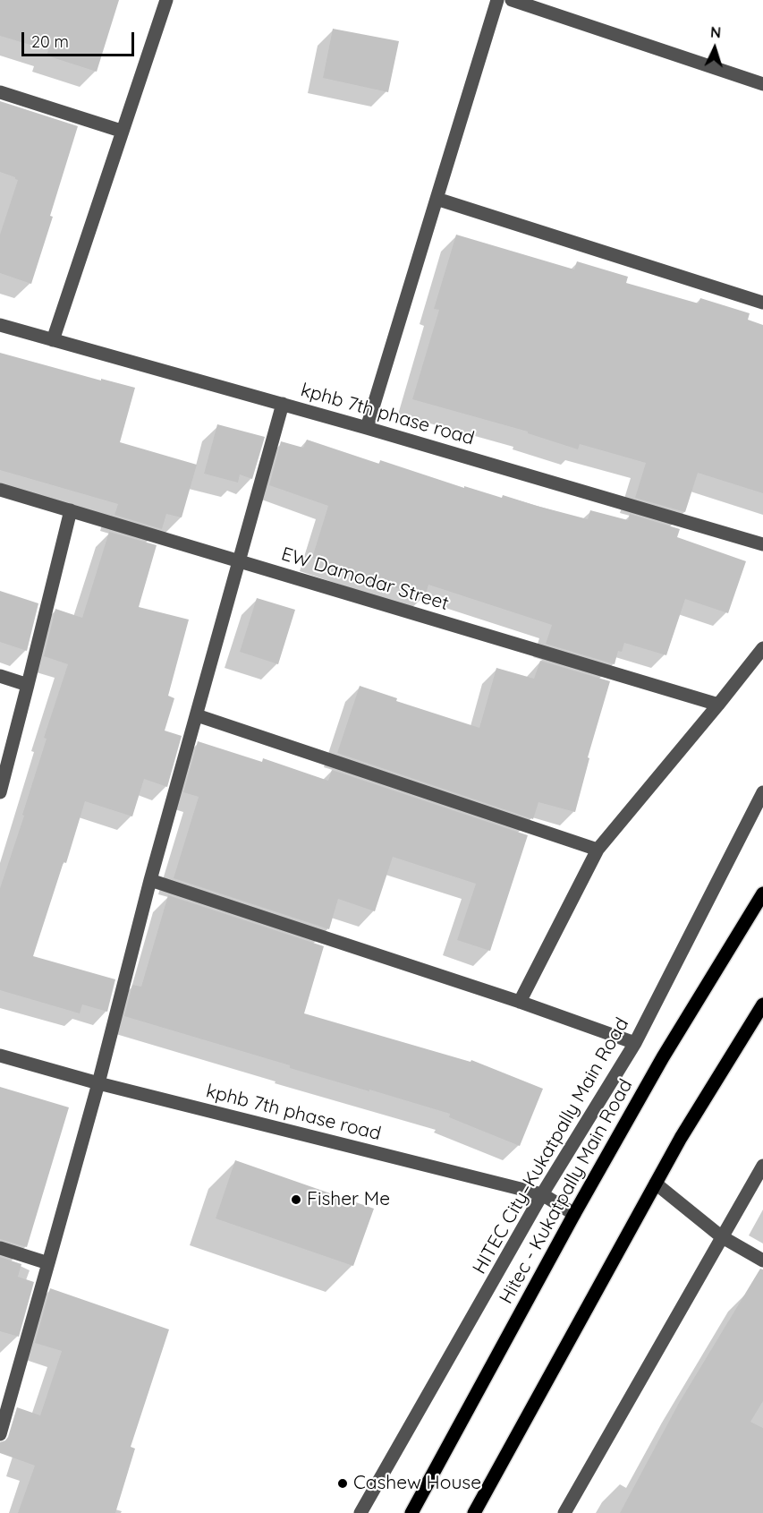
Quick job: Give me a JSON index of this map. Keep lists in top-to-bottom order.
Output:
{
  "streets": {
    "main road": ["Hitec - Kukatpally Main Road"],
    "street": ["kphb 7th phase road", "EW Damodar Street", "HITEC City–Kukatpally Main Road"]
  },
  "crossings": [
    ["kphb 7th phase road", "HITEC City–Kukatpally Main Road"],
    ["kphb 7th phase road", "Hitec - Kukatpally Main Road"]
  ],
  "places": ["Fisher Me", "Cashew House"],
  "scale_bar": "20 m",
  "north": "top"
}
